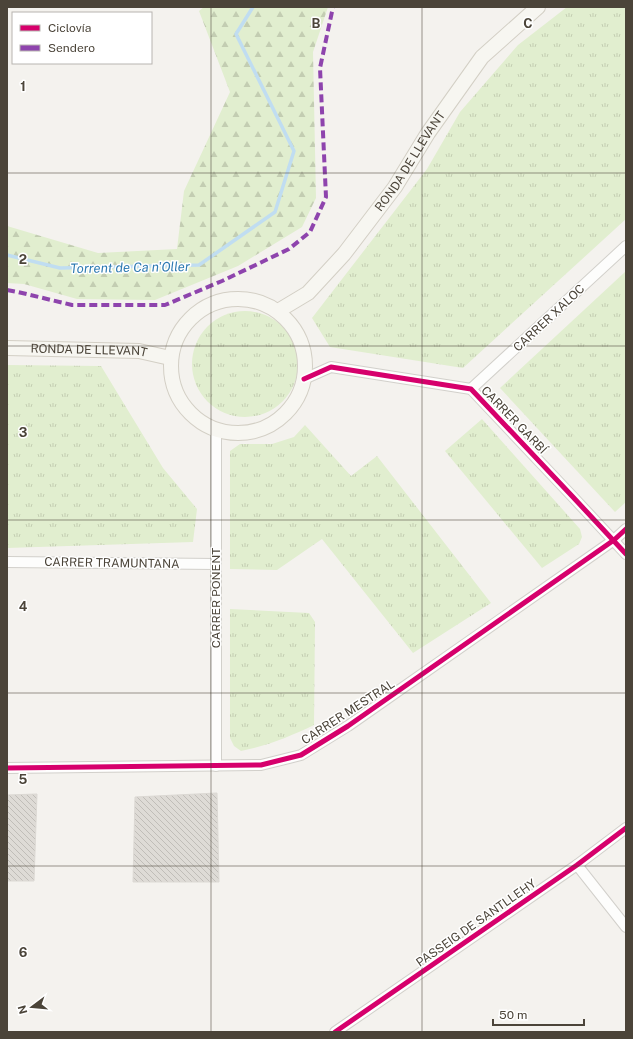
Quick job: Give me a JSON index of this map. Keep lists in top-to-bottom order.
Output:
{
  "streets": {
    "main road": ["RONDA DE LLEVANT"],
    "street": [
      "CARRER XALOC",
      "CARRER GARBÍ",
      "CARRER TRAMUNTANA",
      "CARRER PONENT",
      "CARRER MESTRAL",
      "PASSEIG DE SANTLLEHY"
    ]
  },
  "crossings": [
    ["RONDA DE LLEVANT", "CARRER GARBÍ"],
    ["RONDA DE LLEVANT", "CARRER PONENT"],
    ["CARRER XALOC", "CARRER GARBÍ"],
    ["CARRER GARBÍ", "CARRER PONENT"],
    ["CARRER GARBÍ", "CARRER MESTRAL"],
    ["CARRER TRAMUNTANA", "CARRER PONENT"],
    ["CARRER PONENT", "CARRER MESTRAL"]
  ],
  "water": ["Torrent de Ca n'Oller"],
  "legend": ["Ciclovía", "Sendero"],
  "scale_bar": "50 m",
  "north": "left",
  "grid": {
    "columns": ["B", "C"],
    "rows": [
      "1",
      "2",
      "3",
      "4",
      "5",
      "6"
    ]
  }
}
